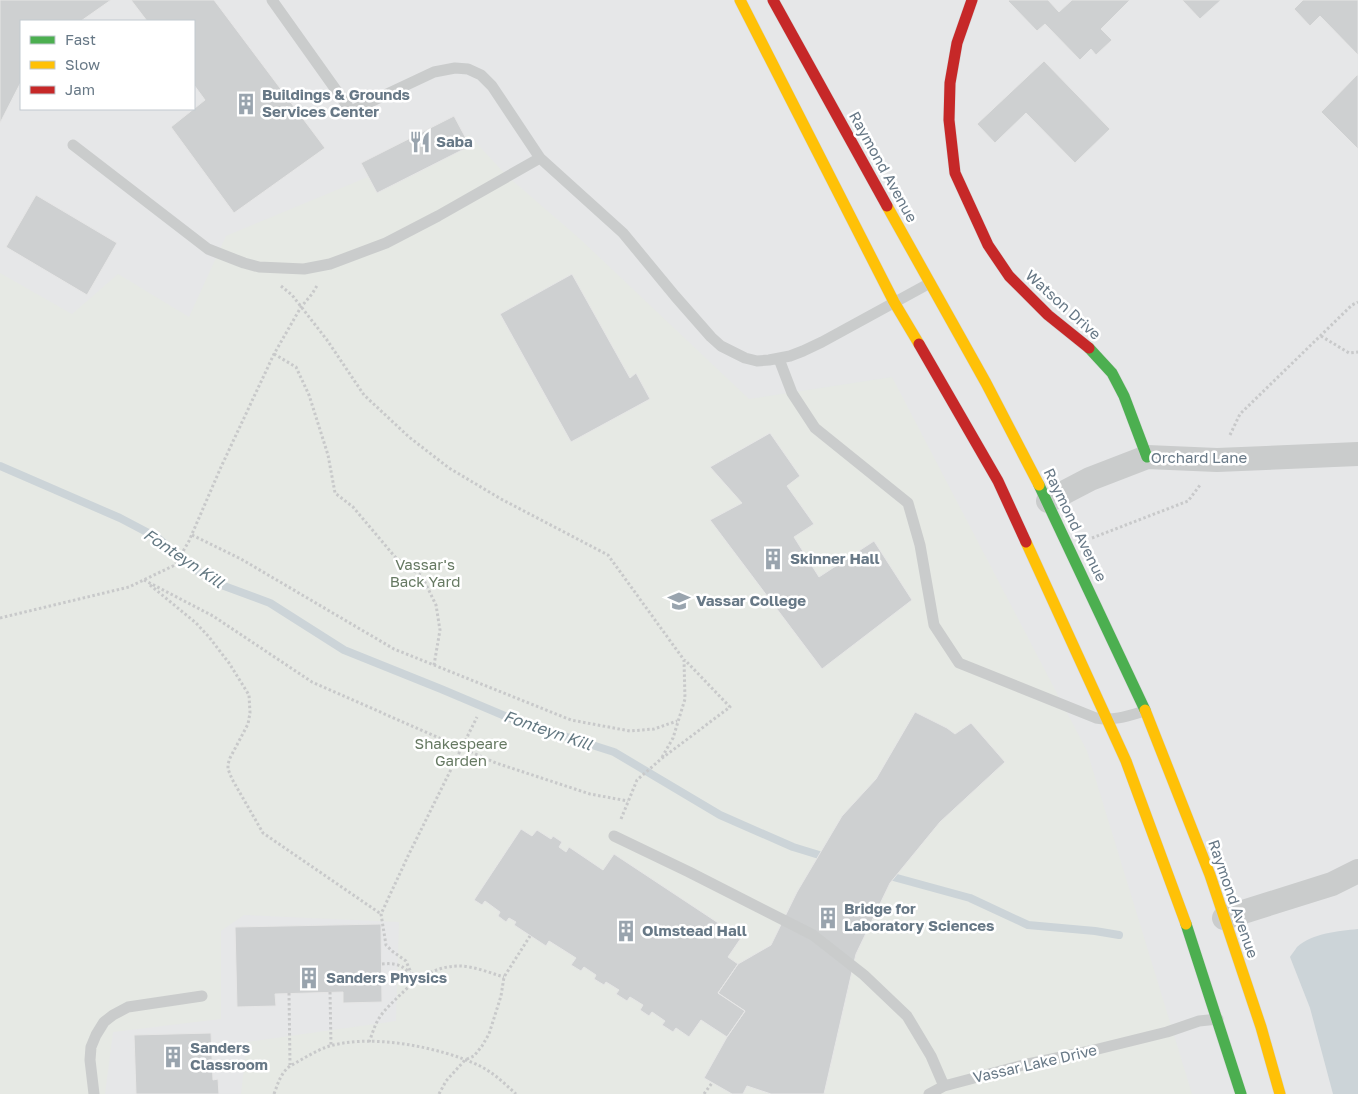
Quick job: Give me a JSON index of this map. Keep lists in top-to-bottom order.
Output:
{
  "streets": {
    "main road": ["Raymond Avenue", "Watson Drive"],
    "street": ["Orchard Lane"],
    "lane": ["Vassar Lake Drive"]
  },
  "crossings": [
    ["Raymond Avenue", "Orchard Lane"],
    ["Watson Drive", "Orchard Lane"]
  ],
  "water": ["Fonteyn Kill"],
  "parks": ["Vassar's Back Yard", "Shakespeare Garden"],
  "places": {
    "building": [
      "Buildings & Grounds Services Center",
      "Skinner Hall",
      "Bridge for Laboratory Sciences",
      "Olmstead Hall",
      "Sanders Physics",
      "Sanders Classroom"
    ],
    "restaurant": ["Saba"],
    "school or university": ["Vassar College"]
  },
  "legend": ["Fast", "Slow", "Jam"]
}
